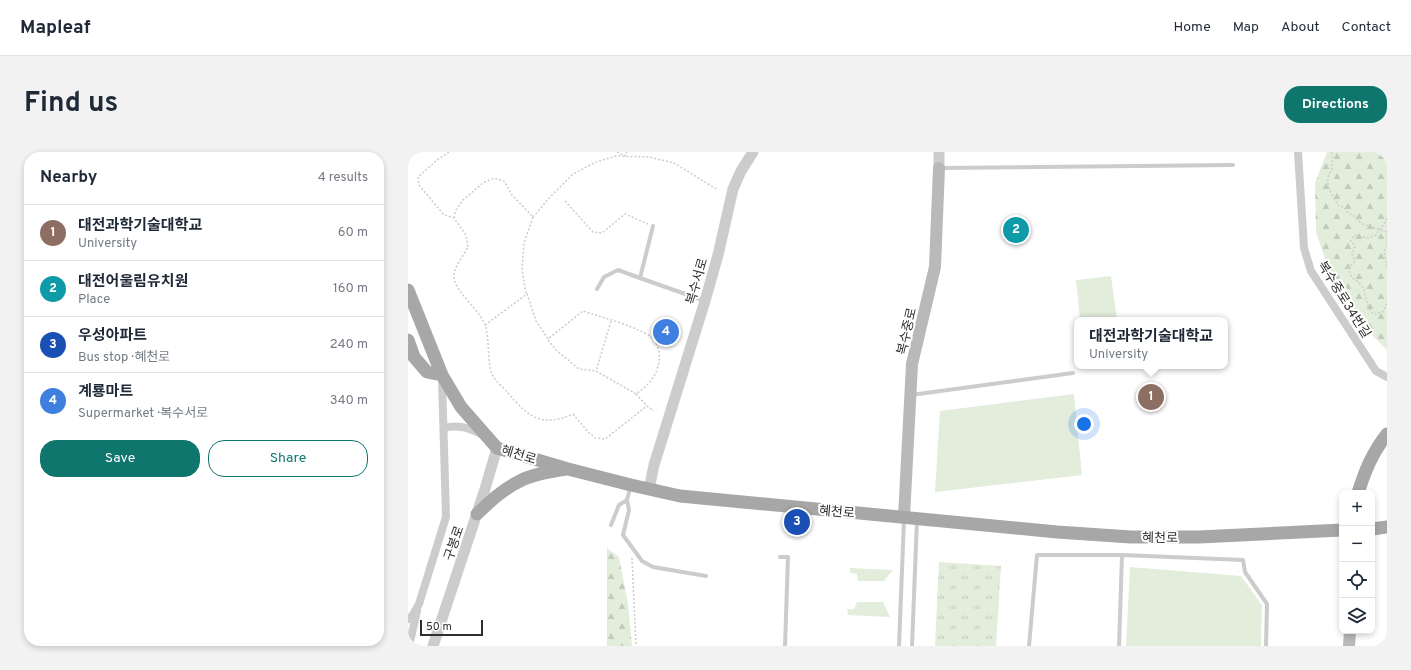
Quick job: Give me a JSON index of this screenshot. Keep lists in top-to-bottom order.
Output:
{
  "streets": {
    "main road": ["복수중로", "혜천로"],
    "street": ["복수서로", "복수중로34번길", "구봉로"]
  },
  "crossings": [
    ["복수서로", "혜천로"],
    ["복수중로", "혜천로"],
    ["혜천로", "구봉로"]
  ],
  "scale_bar": "50 m",
  "page": {
    "header": "Mapleaf",
    "nav": [
      "Home",
      "Map",
      "About",
      "Contact"
    ],
    "title": "Find us",
    "buttons": [
      "Directions",
      ["Save", "Share"]
    ],
    "heading": ["Nearby", "4 results"],
    "list": [
      {
        "mark": "1",
        "name": "대전과학기술대학교",
        "note": "University",
        "value": "60 m"
      },
      {
        "mark": "2",
        "name": "대전어울림유치원",
        "note": "Place",
        "value": "160 m"
      },
      {
        "mark": "3",
        "name": "우성아파트",
        "note": "Bus stop · 혜천로",
        "value": "240 m"
      },
      {
        "mark": "4",
        "name": "계룡마트",
        "note": "Supermarket · 복수서로",
        "value": "340 m"
      }
    ],
    "pins": [
      "2",
      "4",
      "1",
      "3"
    ],
    "popup": ["대전과학기술대학교", "University"],
    "map_buttons": ["+", "−"],
    "scale": "50 m"
  }
}
